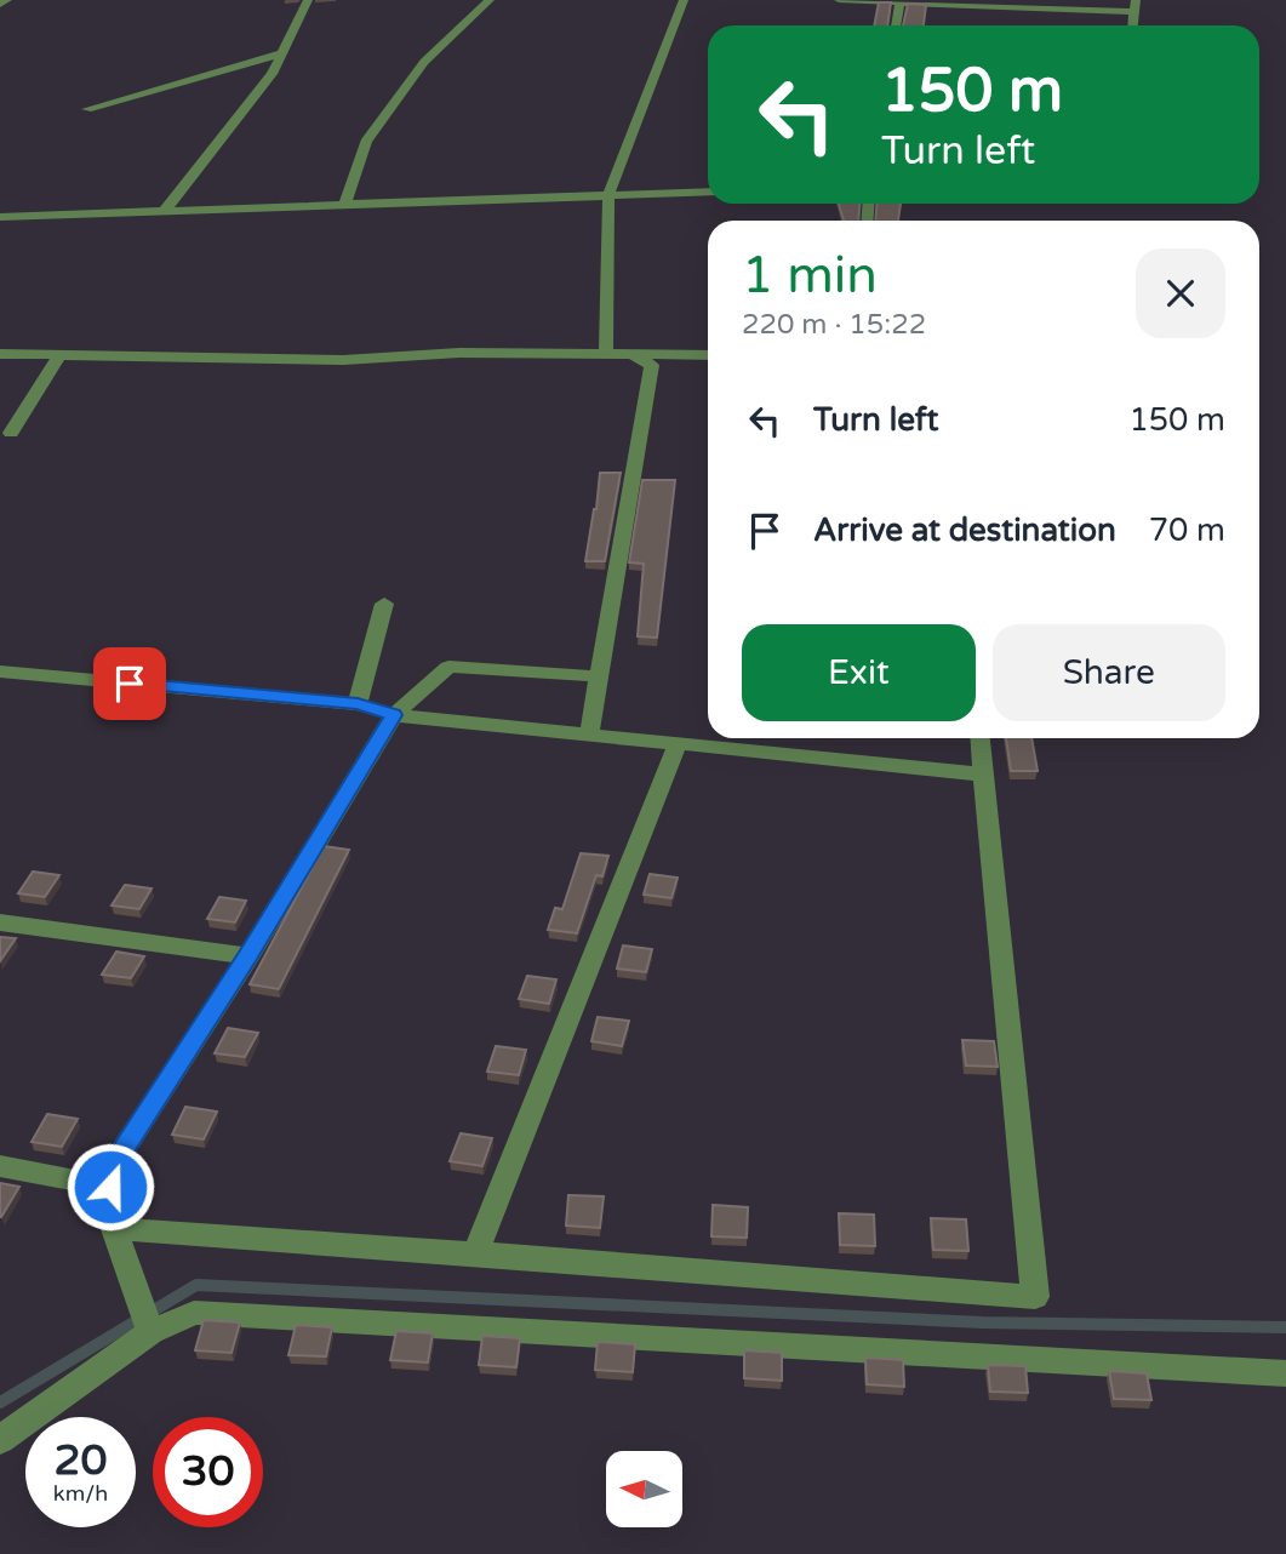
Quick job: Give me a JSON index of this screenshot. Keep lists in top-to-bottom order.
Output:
{
  "north": "left",
  "page": {
    "turn": ["150 m", "Turn left"],
    "heading": ["1 min", "220 m · 15:22"],
    "list": [
      {
        "name": "Turn left",
        "value": "150 m"
      },
      {
        "name": "Arrive at destination",
        "value": "70 m"
      }
    ],
    "buttons": ["Exit", "Share"],
    "speed": "20 km/h",
    "limit": "30"
  }
}
